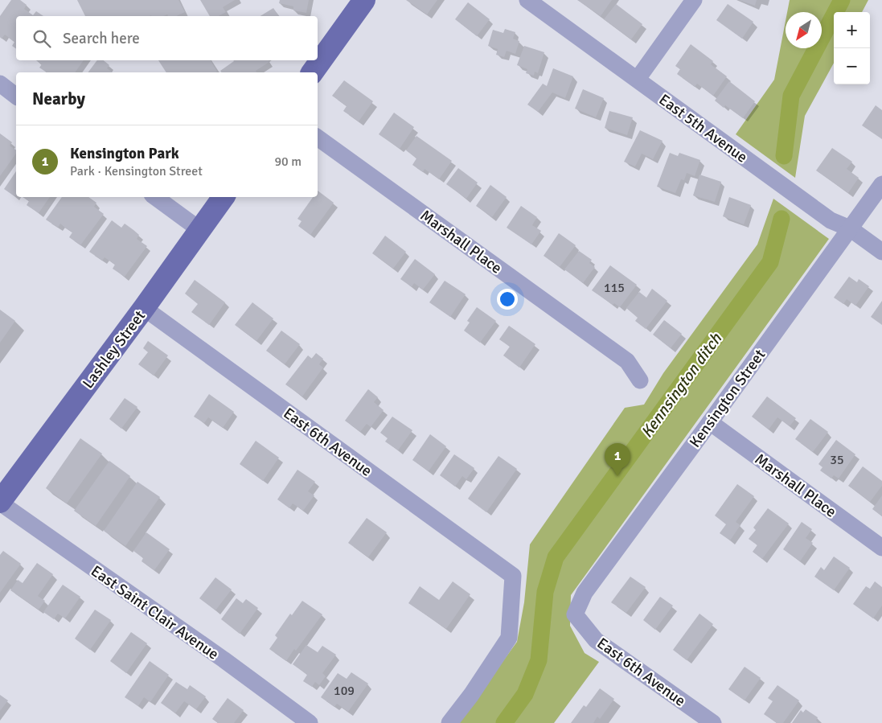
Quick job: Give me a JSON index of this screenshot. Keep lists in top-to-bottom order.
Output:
{
  "streets": {
    "main road": ["Lashley Street"],
    "street": [
      "East 5th Avenue",
      "Marshall Place",
      "Kensington Street",
      "East 6th Avenue",
      "East Saint Clair Avenue"
    ]
  },
  "crossings": [
    ["East 5th Avenue", "Kensington Street"],
    ["Marshall Place", "Kensington Street"],
    ["Lashley Street", "East 6th Avenue"],
    ["Lashley Street", "East Saint Clair Avenue"],
    ["Kensington Street", "East 6th Avenue"]
  ],
  "water": ["Kennsington ditch"],
  "house_numbers": ["115", "35", "109"],
  "north": "bottom left",
  "page": {
    "map_buttons": ["+", "−"],
    "search": "Search here",
    "heading": "Nearby",
    "list": [
      {
        "mark": "1",
        "name": "Kensington Park",
        "note": "Park · Kensington Street",
        "value": "90 m"
      }
    ],
    "pins": "1"
  }
}
